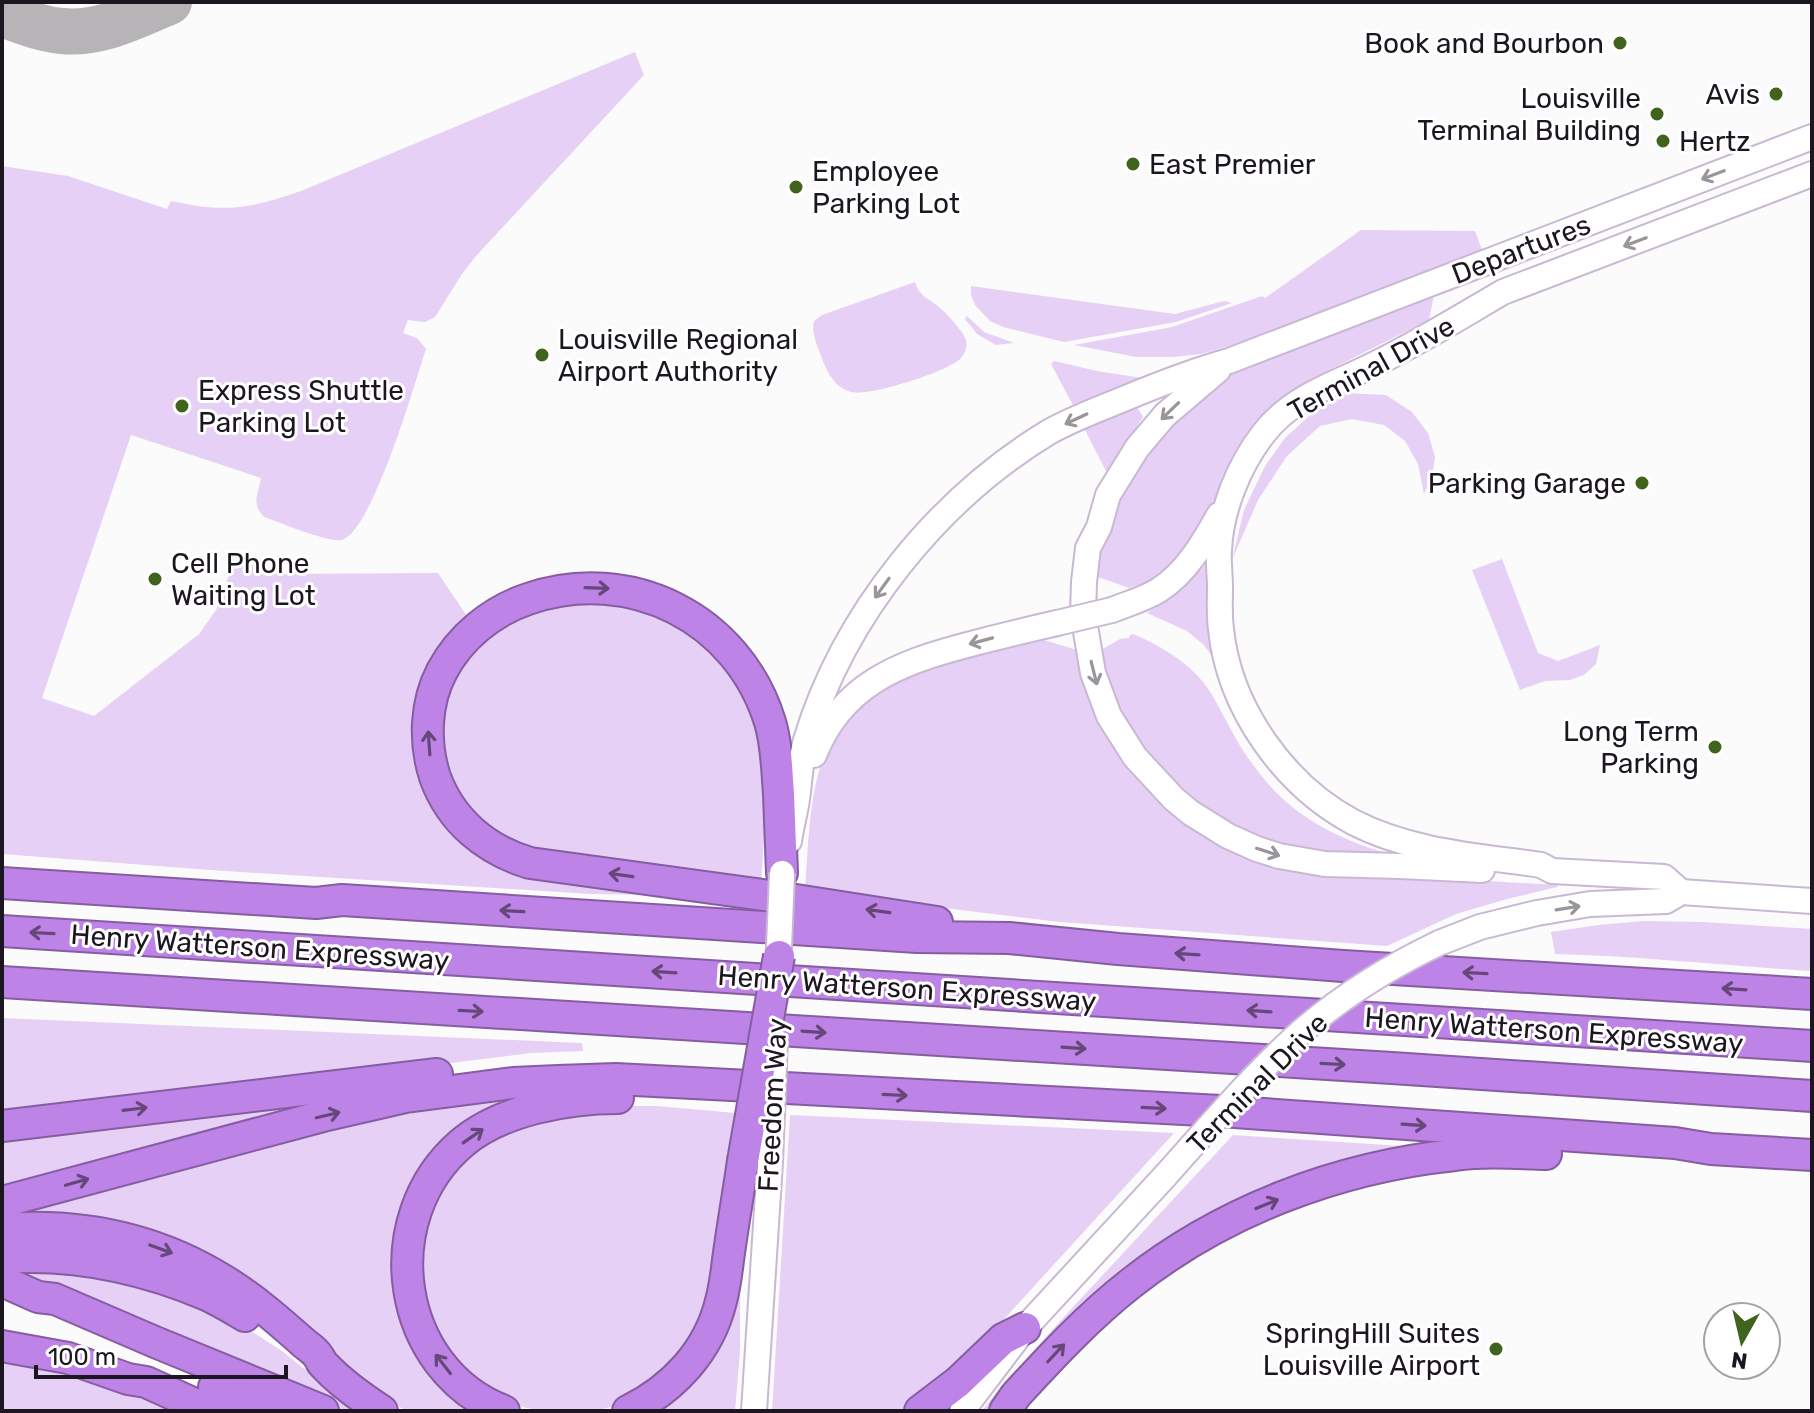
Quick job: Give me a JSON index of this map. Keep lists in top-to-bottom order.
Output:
{
  "streets": {
    "highway": ["Henry Watterson Expressway"],
    "main road": ["Departures", "Terminal Drive", "Freedom Way"]
  },
  "one_way": ["Departures"],
  "places": [
    "Book and Bourbon",
    "Avis",
    "Louisville Terminal Building",
    "Hertz",
    "East Premier",
    "Employee Parking Lot",
    "Louisville Regional Airport Authority",
    "Express Shuttle Parking Lot",
    "Parking Garage",
    "Cell Phone Waiting Lot",
    "Long Term Parking",
    "SpringHill Suites Louisville Airport"
  ],
  "scale_bar": "100 m",
  "north": "bottom"
}
